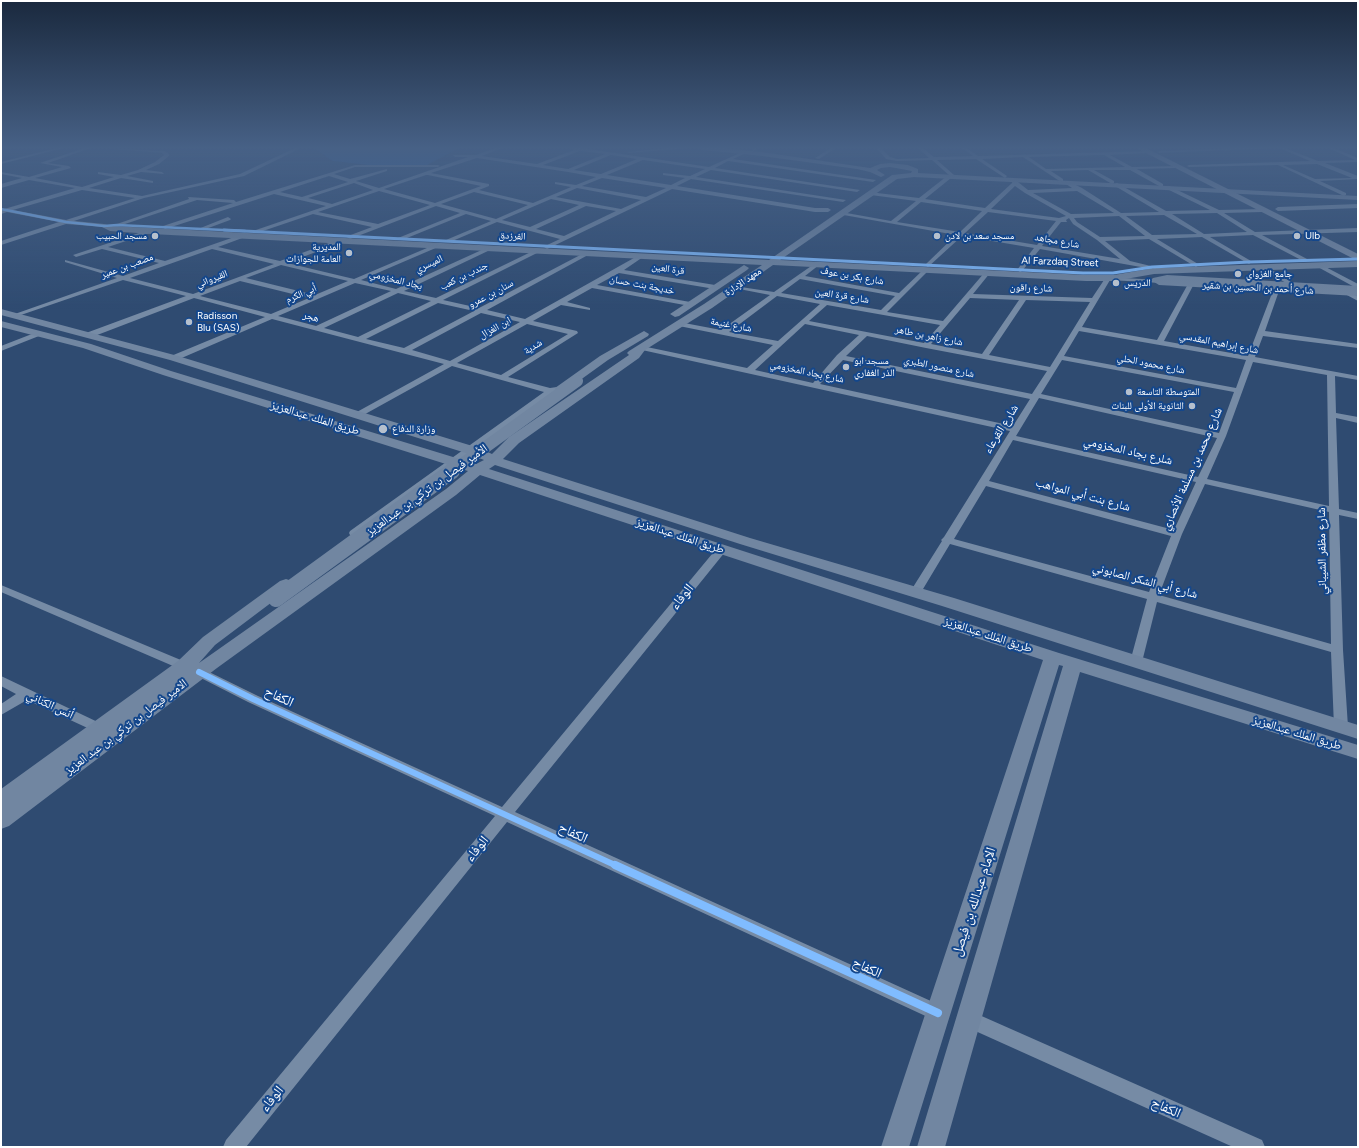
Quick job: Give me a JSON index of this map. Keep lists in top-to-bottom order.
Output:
{
  "streets": {
    "main road": [
      "الفرزدق",
      "Al Farzdaq Street",
      "معهد الإدارة",
      "شارع أحمد بن الحسين بن شقير",
      "طريق الملك عبدالعزيز",
      "الامير فيصل بن تركي بن عبد العزيز",
      "الإمام عبدالله بن فيصل"
    ],
    "street": [
      "شارع مجاهد",
      "الميسري",
      "مصعب بن عمير",
      "قرة العين",
      "جندب بن كعب",
      "شارع بكر بن عوف",
      "القيرواني",
      "بجاد المخزومي",
      "خديجة بنت حسان",
      "شارع راقون",
      "أبي الكرم",
      "سنان بن عمرو",
      "شارع قرة العين",
      "هجر",
      "شارع غنيمة",
      "ابن الغزال",
      "شارع زاهر بن طاهر",
      "شارع إبراهيم المقدسي",
      "شدية",
      "شارع محمود الحلي",
      "شارع منصور الطبري",
      "شارع بجاد المخزومي",
      "شارع القرعاء",
      "شلرع بجاد المخزومي",
      "شارع محمد بن مسلمة الأنصاري",
      "شارع بنت أبي المواهب",
      "شارع مظفر الشيباني",
      "شارع أبي الشكر الصابوني",
      "الوفاء",
      "الكفاح",
      "أنس الكناني"
    ]
  },
  "crossings": [
    ["الفرزدق", "Al Farzdaq Street"],
    ["الفرزدق", "الميسري"],
    ["الفرزدق", "مصعب بن عمير"],
    ["الفرزدق", "جندب بن كعب"],
    ["الفرزدق", "القيرواني"],
    ["الفرزدق", "معهد الإدارة"],
    ["الفرزدق", "أبي الكرم"],
    ["الفرزدق", "سنان بن عمرو"],
    ["الفرزدق", "ابن الغزال"],
    ["شارع مجاهد", "Al Farzdaq Street"],
    ["شارع مجاهد", "معهد الإدارة"],
    ["Al Farzdaq Street", "معهد الإدارة"],
    ["Al Farzdaq Street", "شارع أحمد بن الحسين بن شقير"],
    ["الميسري", "بجاد المخزومي"],
    ["الميسري", "هجر"],
    ["مصعب بن عمير", "بجاد المخزومي"],
    ["مصعب بن عمير", "هجر"],
    ["مصعب بن عمير", "طريق الملك عبدالعزيز"],
    ["قرة العين", "معهد الإدارة"],
    ["قرة العين", "ابن الغزال"],
    ["جندب بن كعب", "بجاد المخزومي"],
    ["جندب بن كعب", "هجر"],
    ["القيرواني", "بجاد المخزومي"],
    ["القيرواني", "هجر"],
    ["القيرواني", "طريق الملك عبدالعزيز"],
    ["بجاد المخزومي", "أبي الكرم"],
    ["بجاد المخزومي", "سنان بن عمرو"],
    ["بجاد المخزومي", "ابن الغزال"],
    ["بجاد المخزومي", "شدية"],
    ["معهد الإدارة", "خديجة بنت حسان"],
    ["معهد الإدارة", "شارع قرة العين"],
    ["معهد الإدارة", "شارع غنيمة"],
    ["معهد الإدارة", "شارع بجاد المخزومي"],
    ["خديجة بنت حسان", "ابن الغزال"],
    ["شارع راقون", "شارع القرعاء"],
    ["شارع أحمد بن الحسين بن شقير", "شارع القرعاء"],
    ["شارع أحمد بن الحسين بن شقير", "شارع محمد بن مسلمة الأنصاري"],
    ["أبي الكرم", "هجر"],
    ["أبي الكرم", "طريق الملك عبدالعزيز"],
    ["سنان بن عمرو", "هجر"],
    ["هجر", "ابن الغزال"],
    ["هجر", "شدية"],
    ["ابن الغزال", "طريق الملك عبدالعزيز"],
    ["شارع زاهر بن طاهر", "شارع القرعاء"],
    ["شارع إبراهيم المقدسي", "شارع القرعاء"],
    ["شارع إبراهيم المقدسي", "شارع محمد بن مسلمة الأنصاري"],
    ["شارع إبراهيم المقدسي", "شارع مظفر الشيباني"],
    ["شارع محمود الحلي", "شارع القرعاء"],
    ["شارع محمود الحلي", "شارع محمد بن مسلمة الأنصاري"],
    ["شارع منصور الطبري", "شارع القرعاء"],
    ["شارع منصور الطبري", "شارع محمد بن مسلمة الأنصاري"],
    ["شارع بجاد المخزومي", "شارع القرعاء"],
    ["شارع بجاد المخزومي", "شلرع بجاد المخزومي"],
    ["طريق الملك عبدالعزيز", "شارع القرعاء"],
    ["طريق الملك عبدالعزيز", "شارع محمد بن مسلمة الأنصاري"],
    ["طريق الملك عبدالعزيز", "شارع مظفر الشيباني"],
    ["طريق الملك عبدالعزيز", "الوفاء"],
    ["طريق الملك عبدالعزيز", "الإمام عبدالله بن فيصل"],
    ["شارع القرعاء", "شلرع بجاد المخزومي"],
    ["شارع القرعاء", "شارع بنت أبي المواهب"],
    ["شارع القرعاء", "شارع أبي الشكر الصابوني"],
    ["شلرع بجاد المخزومي", "شارع محمد بن مسلمة الأنصاري"],
    ["شلرع بجاد المخزومي", "شارع مظفر الشيباني"],
    ["شارع محمد بن مسلمة الأنصاري", "شارع بنت أبي المواهب"],
    ["شارع محمد بن مسلمة الأنصاري", "شارع أبي الشكر الصابوني"],
    ["شارع مظفر الشيباني", "شارع أبي الشكر الصابوني"],
    ["الوفاء", "الكفاح"],
    ["الكفاح", "الامير فيصل بن تركي بن عبد العزيز"],
    ["الكفاح", "الإمام عبدالله بن فيصل"],
    ["أنس الكناني", "الامير فيصل بن تركي بن عبد العزيز"]
  ],
  "places": [
    "مسجد الحبيب",
    "مسجد سعد بن لادن",
    "Ulb",
    "المديرية العامة للجوازات",
    "جامع الغزواي",
    "الدريس",
    "Radisson Blu (SAS)",
    "مسجد ابو الذر الغفاري",
    "المتوسطة التاسعة",
    "الثانوية الأولى للبنات",
    "وزارة الدفاع"
  ]
}
